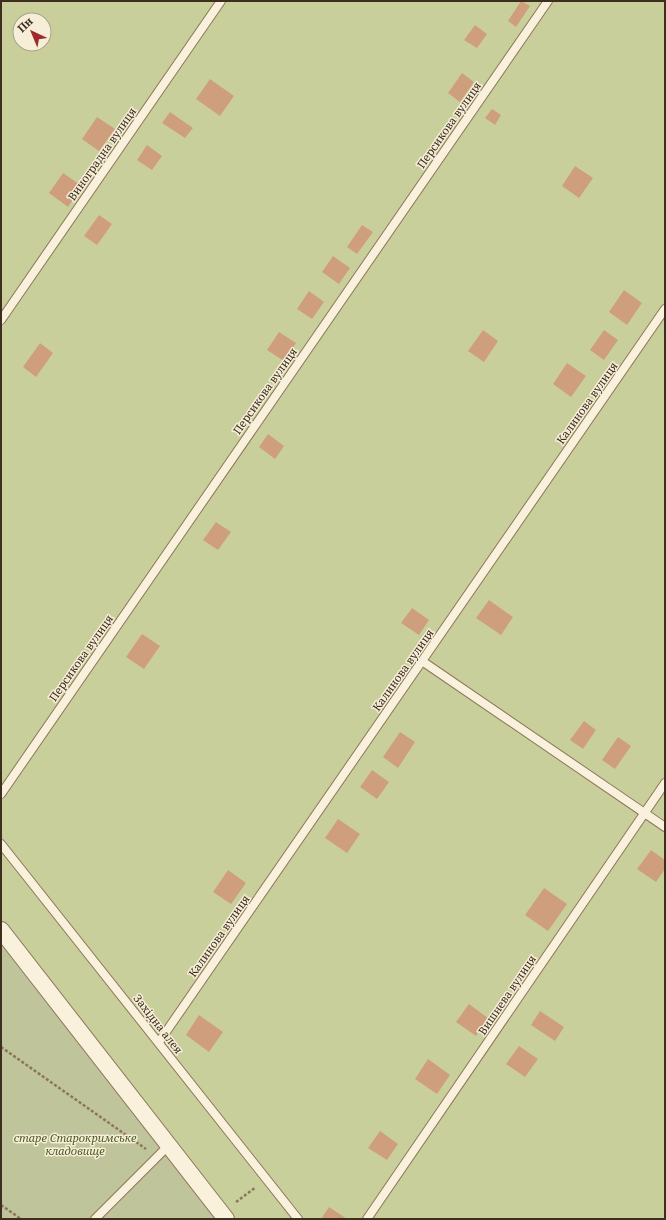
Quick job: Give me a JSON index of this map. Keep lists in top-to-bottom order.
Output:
{
  "streets": {
    "lane": [
      "Персикова вулиця",
      "Виноградна вулиця",
      "Калинова вулиця",
      "Вишнева вулиця",
      "Західна алея"
    ]
  },
  "crossings": [
    ["Калинова вулиця", "Західна алея"]
  ],
  "parks": ["старе Старокримське кладовище"],
  "north": "top left"
}
